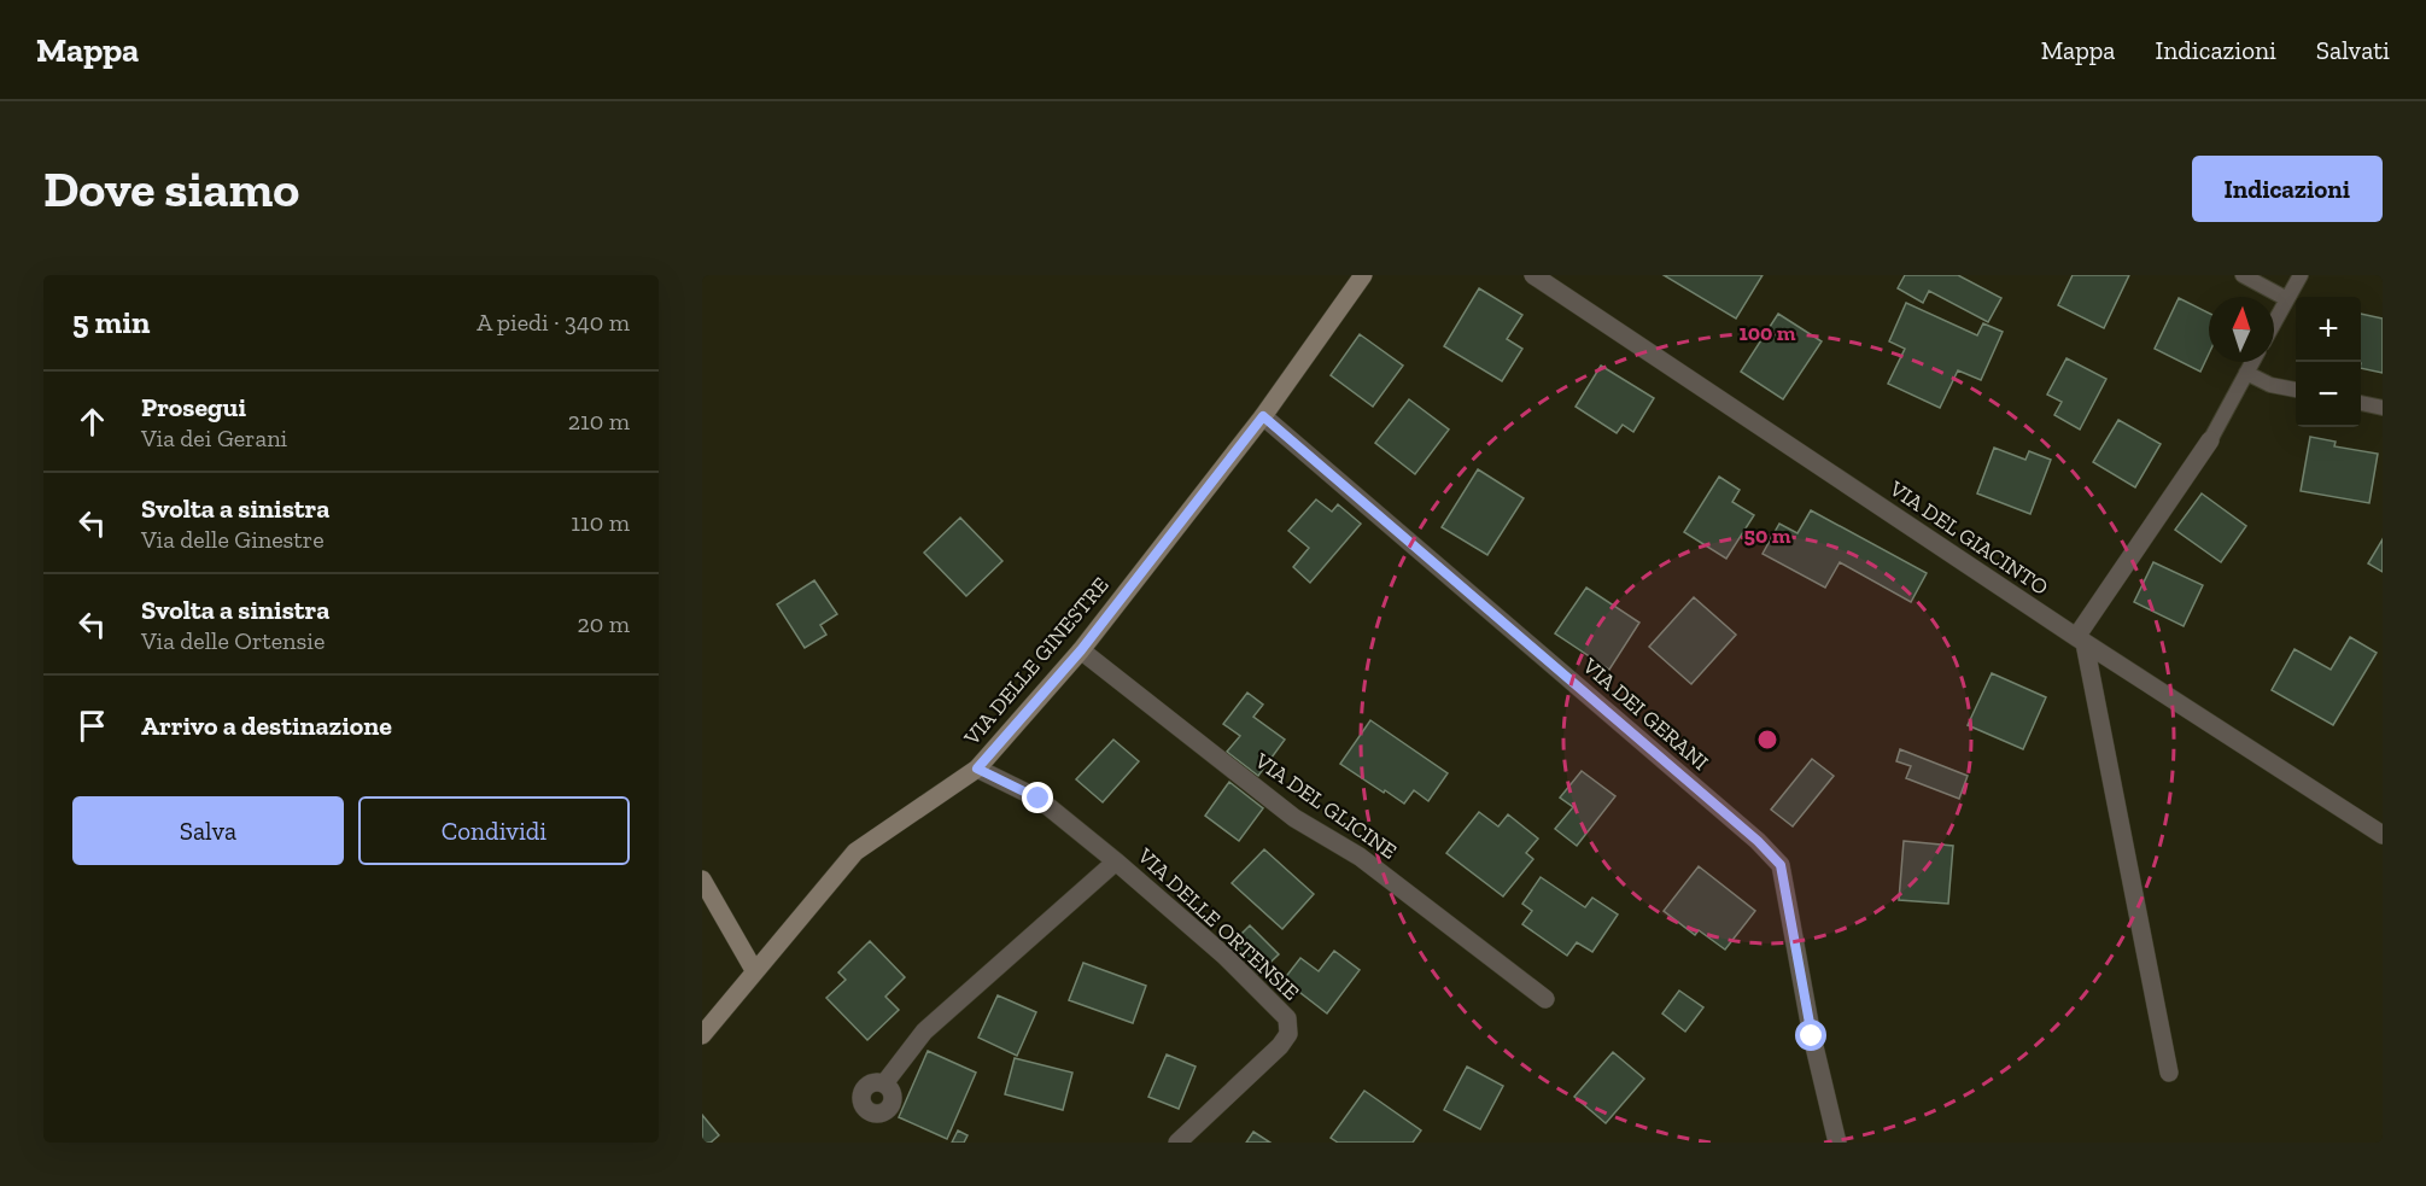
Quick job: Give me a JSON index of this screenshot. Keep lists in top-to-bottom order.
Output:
{
  "streets": {
    "street": [
      "VIA DEL GIACINTO",
      "VIA DELLE GINESTRE",
      "VIA DEI GERANI",
      "VIA DEL GLICINE",
      "VIA DELLE ORTENSIE"
    ]
  },
  "crossings": [
    ["VIA DELLE GINESTRE", "VIA DEI GERANI"],
    ["VIA DELLE GINESTRE", "VIA DEL GLICINE"],
    ["VIA DELLE GINESTRE", "VIA DELLE ORTENSIE"]
  ],
  "north": "top",
  "page": {
    "header": "Mappa",
    "nav": ["Mappa", "Indicazioni", "Salvati"],
    "buttons": [
      "Indicazioni",
      ["Salva", "Condividi"]
    ],
    "title": "Dove siamo",
    "heading": ["5 min", "A piedi · 340 m"],
    "map_buttons": ["+", "−"],
    "list": [
      ["Prosegui", "Via dei Gerani", "210 m"],
      ["Svolta a sinistra", "Via delle Ginestre", "110 m"],
      ["Svolta a sinistra", "Via delle Ortensie", "20 m"],
      "Arrivo a destinazione"
    ]
  },
  "rings": ["100 m", "50 m"]
}
